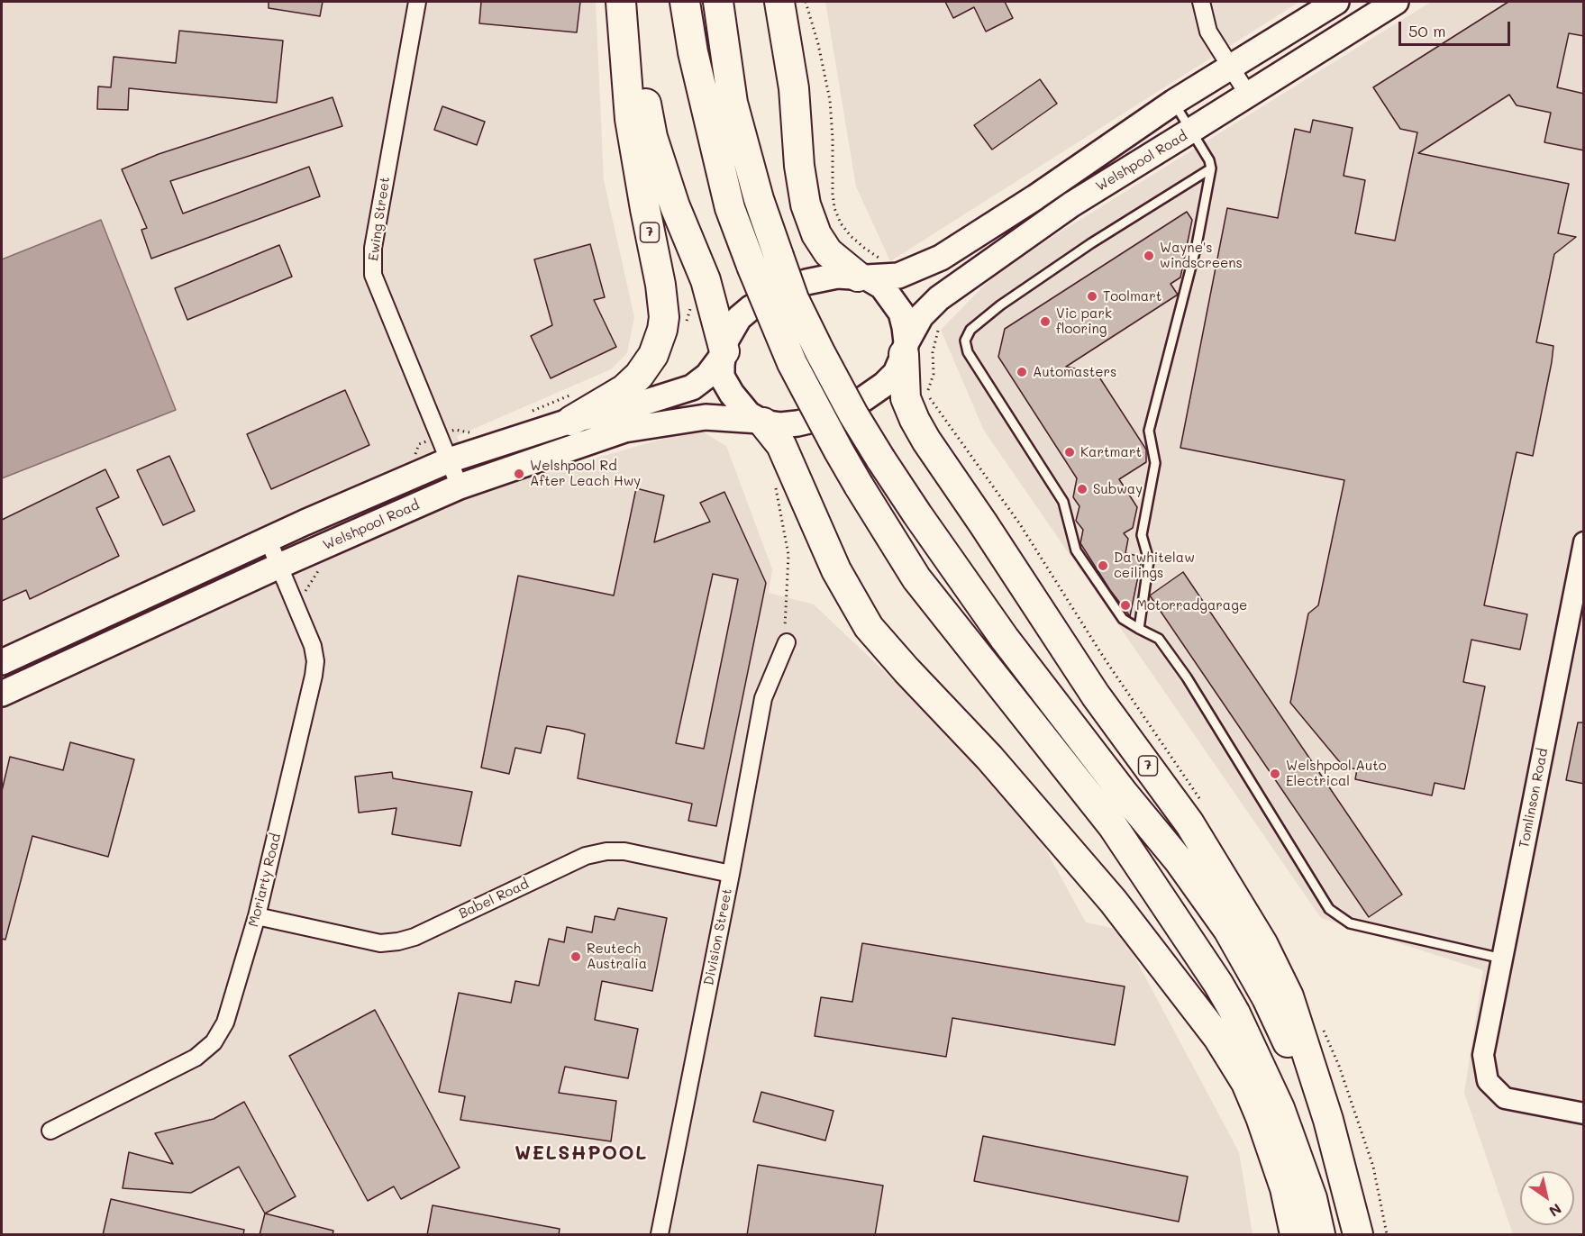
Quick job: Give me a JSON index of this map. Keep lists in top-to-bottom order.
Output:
{
  "streets": {
    "highway": ["7"],
    "main road": ["Welshpool Road"],
    "street": [
      "Ewing Street",
      "Tomlinson Road",
      "Moriarty Road",
      "Babel Road",
      "Division Street"
    ]
  },
  "crossings": [
    ["Welshpool Road", "Ewing Street"],
    ["Welshpool Road", "7"],
    ["Welshpool Road", "Moriarty Road"],
    ["Moriarty Road", "Babel Road"],
    ["Babel Road", "Division Street"]
  ],
  "districts": ["WELSHPOOL"],
  "places": [
    "Wayne's windscreens",
    "Toolmart",
    "Vic park flooring",
    "Automasters",
    "Kartmart",
    "Welshpool Rd After Leach Hwy",
    "Subway",
    "Da whitelaw ceilings",
    "Motorradgarage",
    "Welshpool Auto Electrical",
    "Reutech Australia"
  ],
  "scale_bar": "50 m",
  "north": "bottom right"
}
